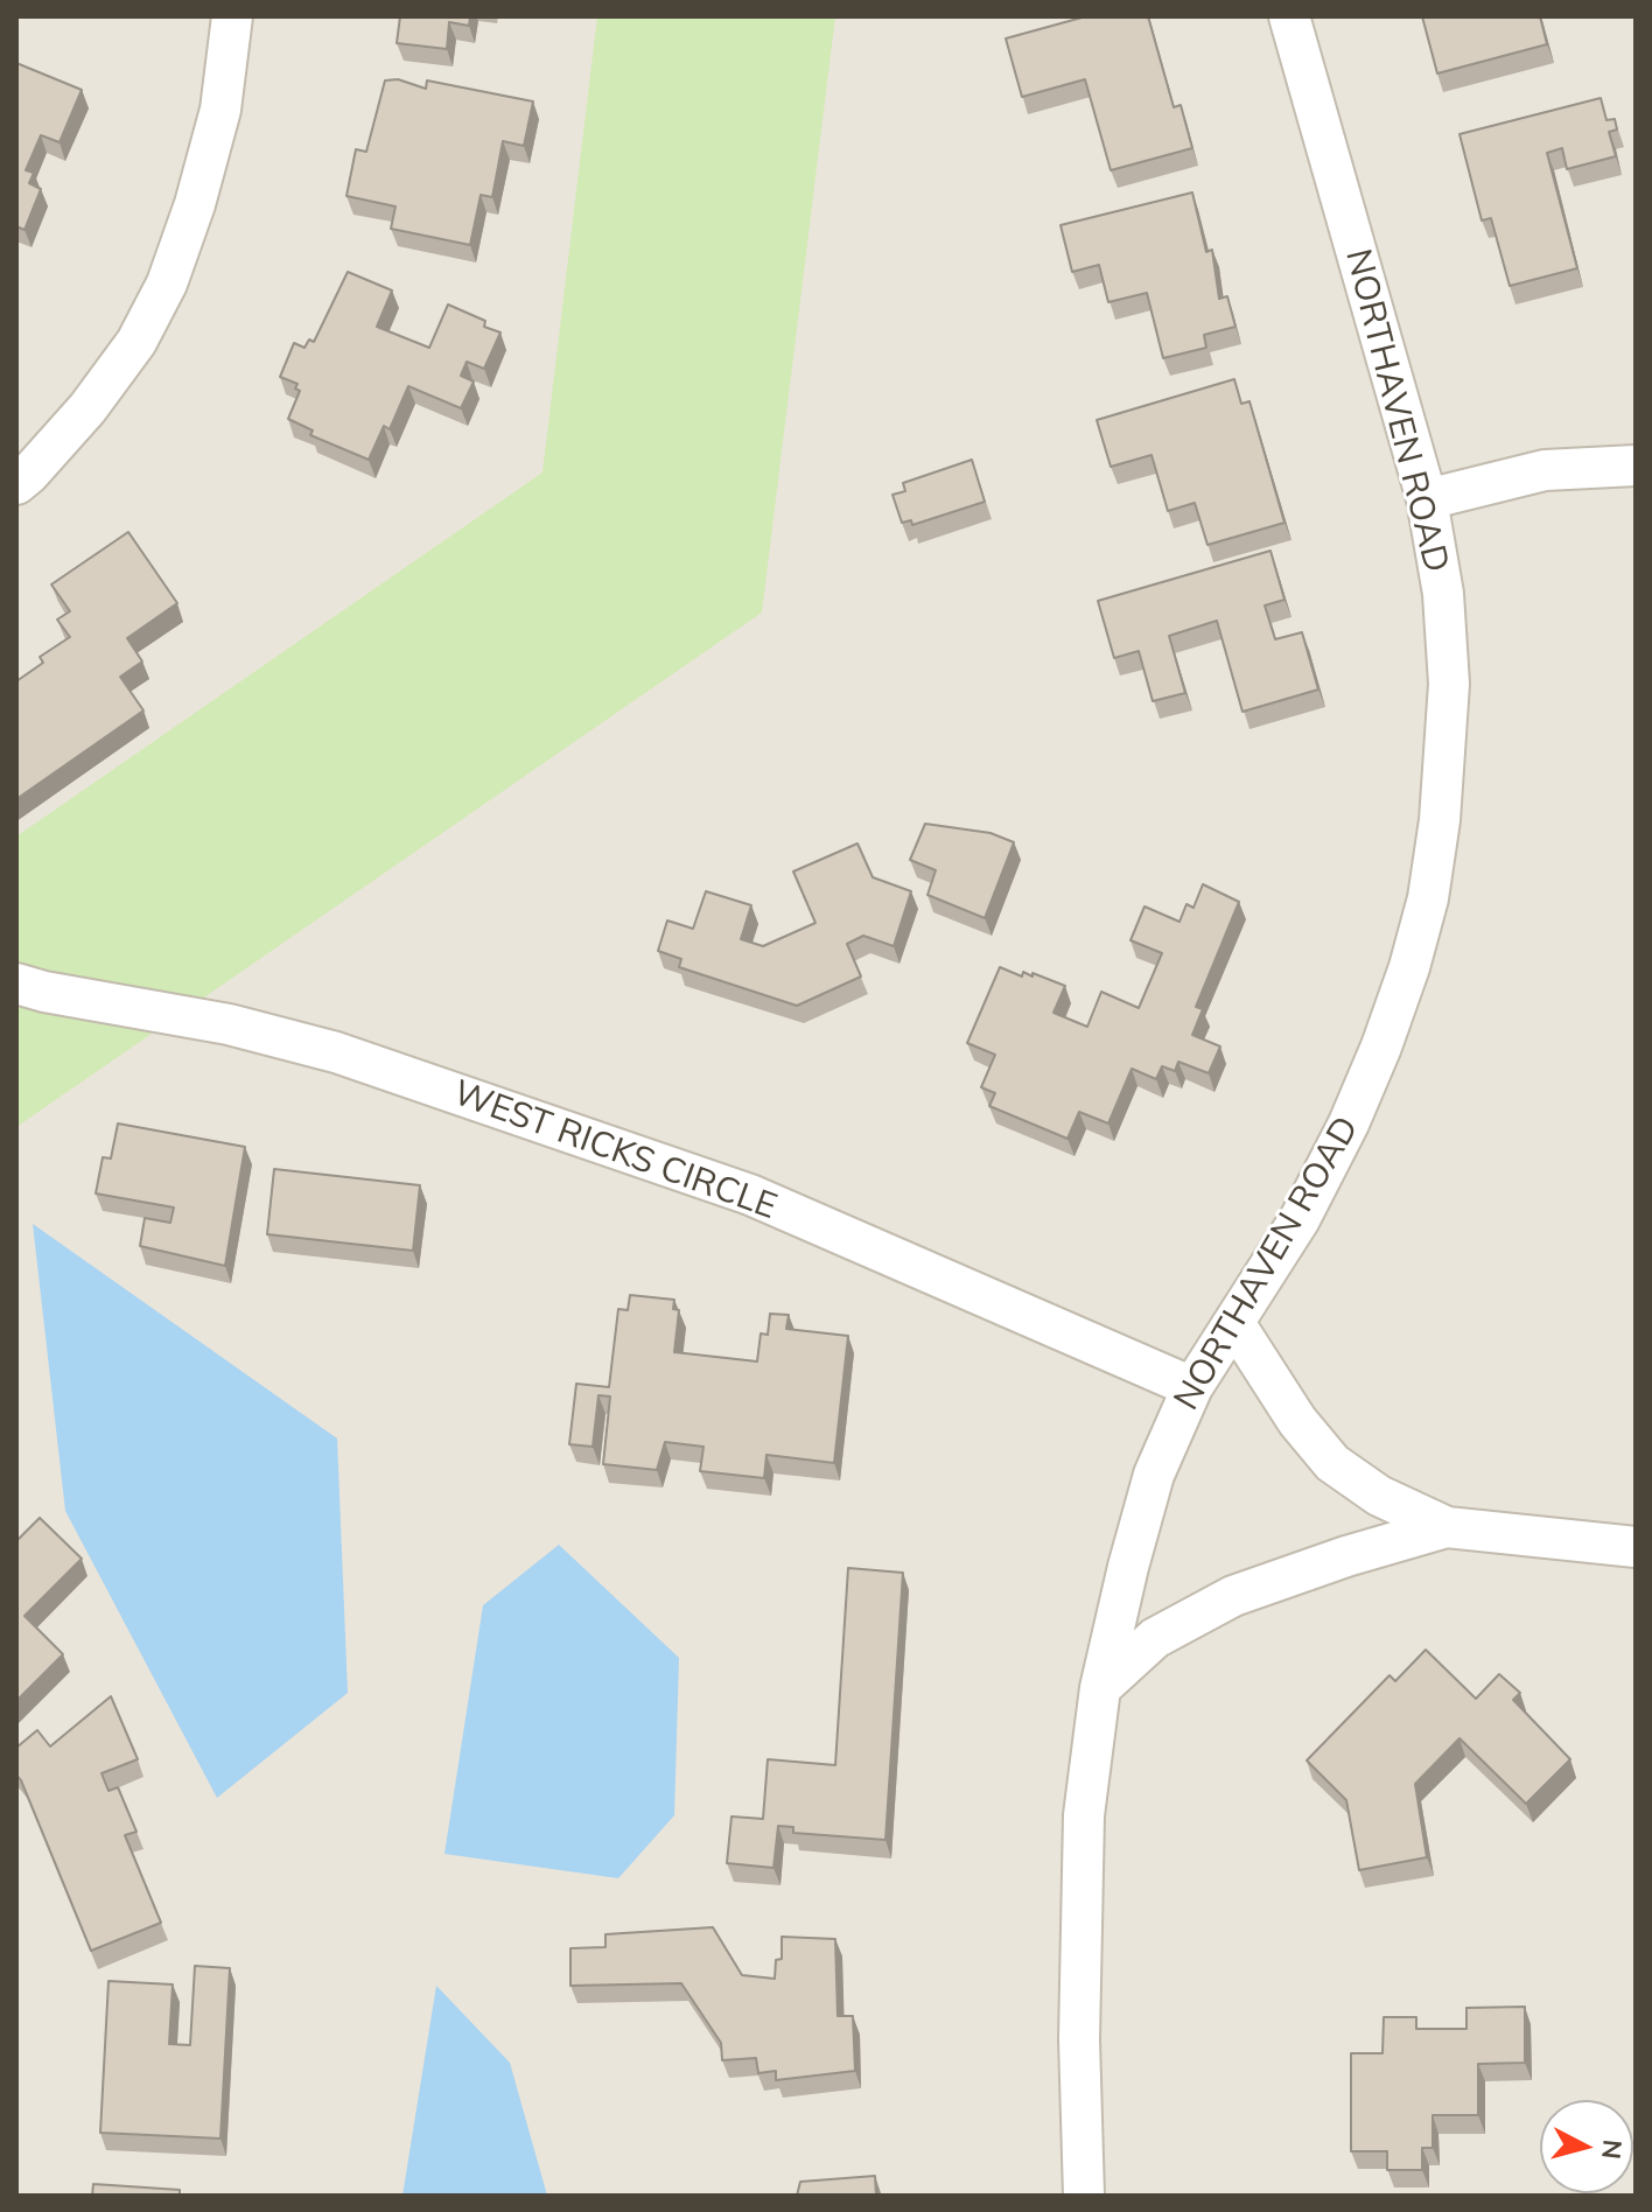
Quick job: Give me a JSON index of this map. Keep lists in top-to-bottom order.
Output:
{
  "streets": {
    "street": ["NORTHAVEN ROAD", "WEST RICKS CIRCLE"]
  },
  "crossings": [
    ["NORTHAVEN ROAD", "WEST RICKS CIRCLE"]
  ],
  "north": "right"
}
